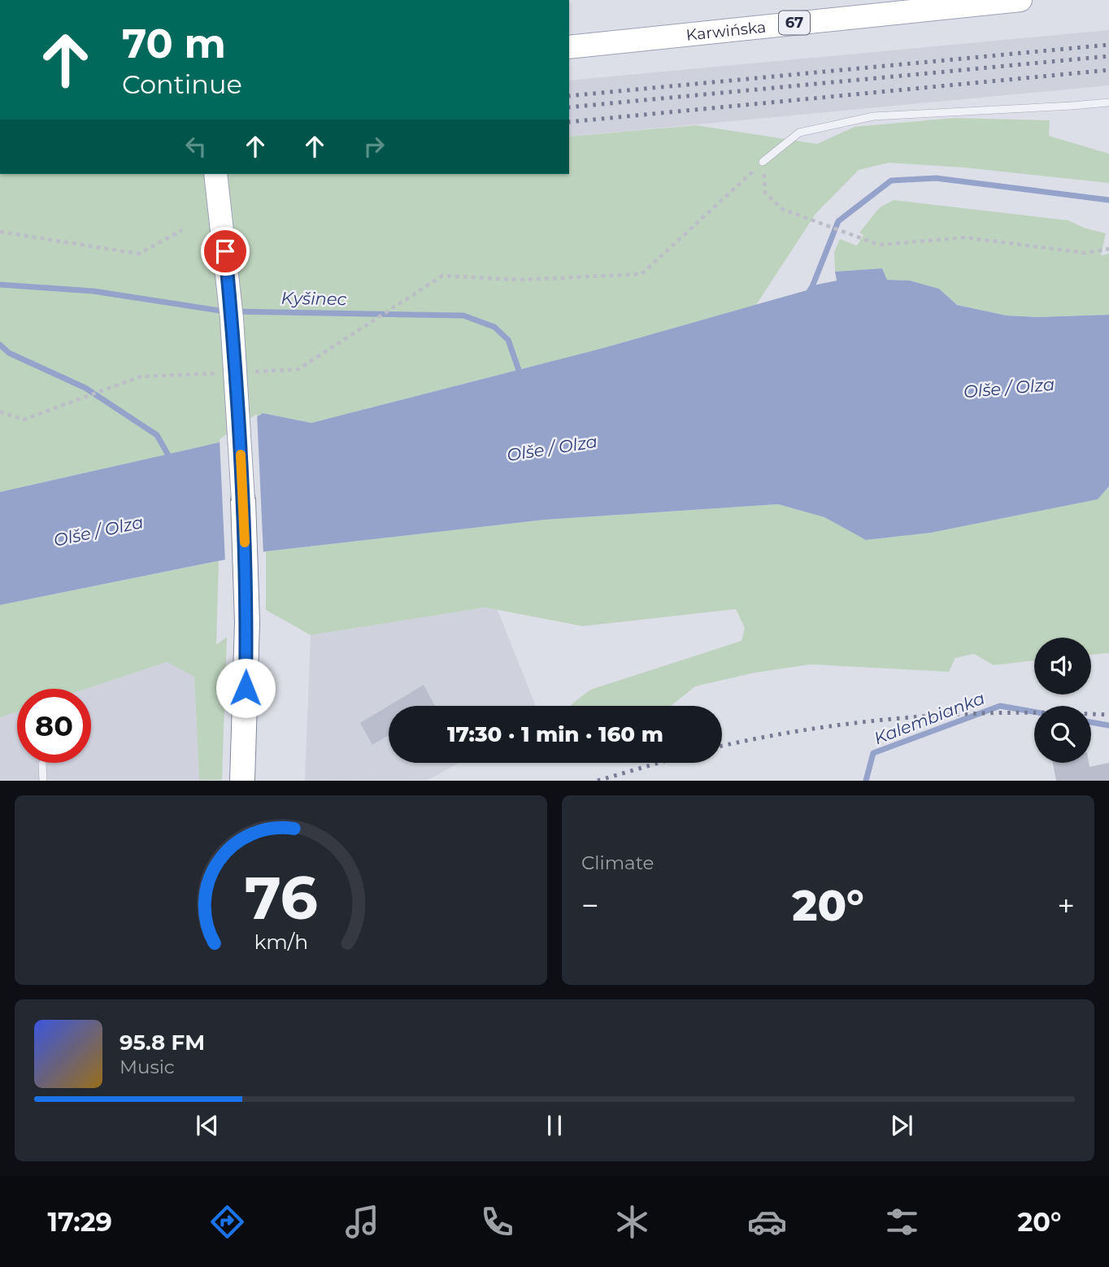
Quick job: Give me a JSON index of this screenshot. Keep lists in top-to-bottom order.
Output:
{
  "streets": {
    "main road": ["67", "Karwińska"]
  },
  "water": ["Kyšinec", "Olše / Olza", "Kalembianka"],
  "page": {
    "turn": ["70 m", "Continue"],
    "limit": "80",
    "trip": "17:30 · 1 min · 160 m",
    "tile": "Climate",
    "heat": ["−", "20°", "+"],
    "song": ["95.8 FM", "Music"],
    "tabs": ["17:29", "20°"],
    "gauge": ["76", "km/h"]
  }
}
